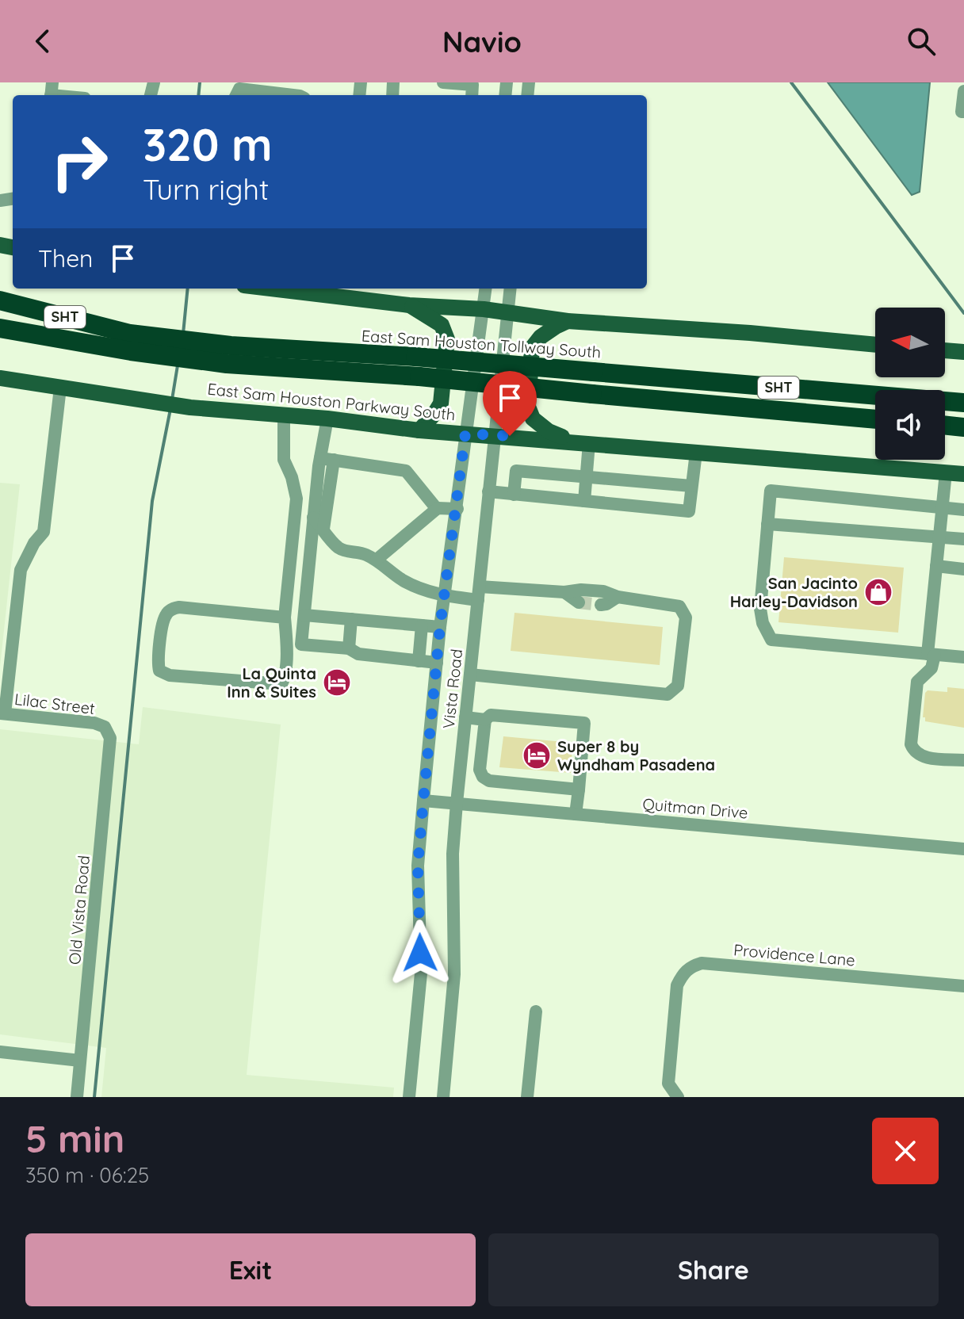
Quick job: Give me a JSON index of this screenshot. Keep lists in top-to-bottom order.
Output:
{
  "streets": {
    "highway": ["SHT", "East Sam Houston Tollway South"],
    "main road": ["East Sam Houston Parkway South"],
    "street": [
      "Vista Road",
      "Lilac Street",
      "Quitman Drive",
      "Old Vista Road",
      "Providence Lane"
    ]
  },
  "crossings": [
    ["East Sam Houston Parkway South", "Vista Road"],
    ["Vista Road", "Quitman Drive"],
    ["Lilac Street", "Old Vista Road"]
  ],
  "places": {
    "shop": ["San Jacinto Harley-Davidson"],
    "hotel": ["La Quinta Inn & Suites", "Super 8 by Wyndham Pasadena"]
  },
  "north": "left",
  "page": {
    "header": "Navio",
    "turn": ["320 m", "Turn right"],
    "then": "Then",
    "heading": ["5 min", "350 m · 06:25"],
    "buttons": ["Exit", "Share"]
  }
}
